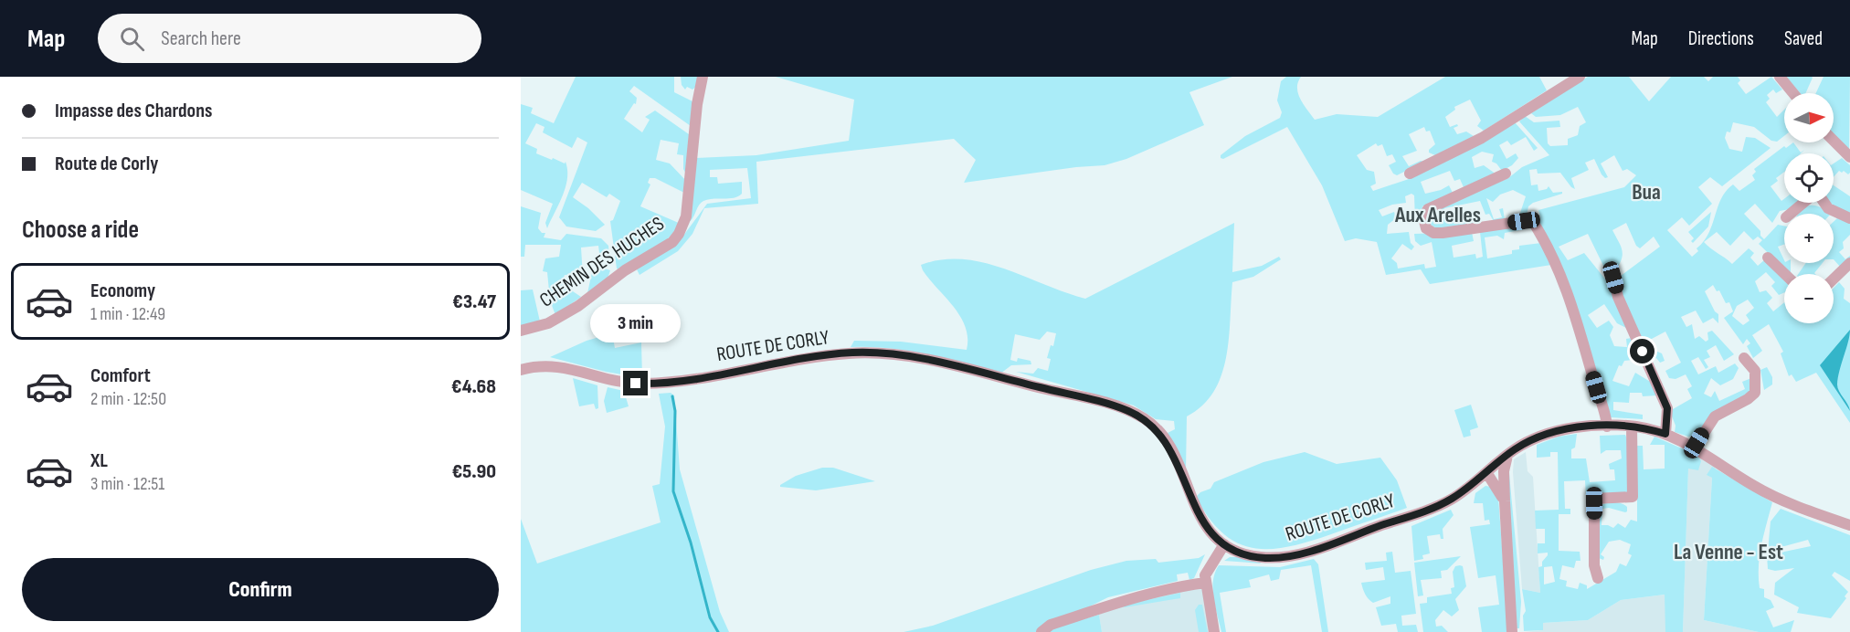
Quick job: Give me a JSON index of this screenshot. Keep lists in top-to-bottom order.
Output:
{
  "streets": {
    "street": ["CHEMIN DES HUCHES", "ROUTE DE CORLY"]
  },
  "districts": ["Bua", "Aux Arelles", "La Venne - Est"],
  "north": "right",
  "page": {
    "header": "Map",
    "search": "Search here",
    "nav": ["Map", "Directions", "Saved"],
    "banner": ["Impasse des Chardons", "Route de Corly"],
    "map_buttons": ["+", "−"],
    "heading": "Choose a ride",
    "list": [
      {
        "name": "Economy",
        "note": "1 min · 12:49",
        "value": "€3.47"
      },
      {
        "name": "Comfort",
        "note": "2 min · 12:50",
        "value": "€4.68"
      },
      {
        "name": "XL",
        "note": "3 min · 12:51",
        "value": "€5.90"
      }
    ],
    "bubble": "3 min",
    "buttons": "Confirm"
  }
}
